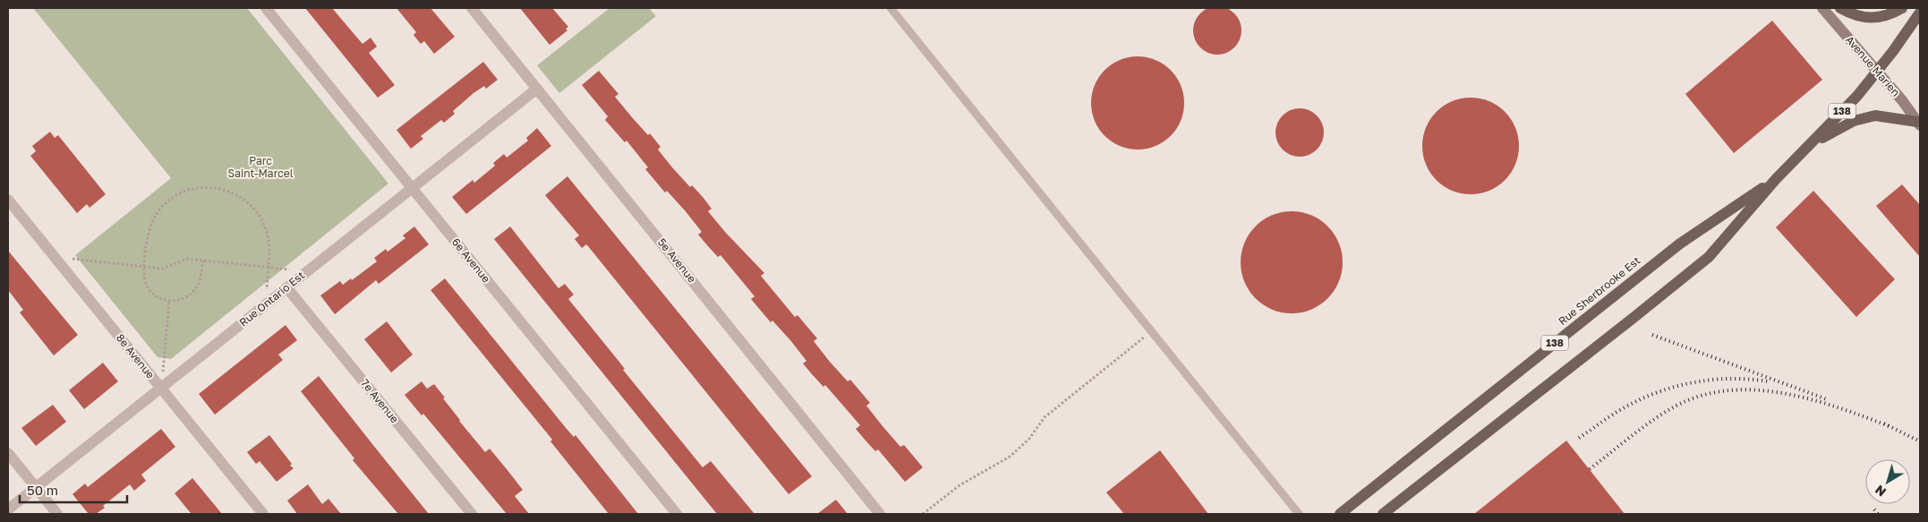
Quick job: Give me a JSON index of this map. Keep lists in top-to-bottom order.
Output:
{
  "streets": {
    "main road": ["138", "Rue Sherbrooke Est"],
    "street": [
      "Avenue Marien",
      "6e Avenue",
      "5e Avenue",
      "Rue Ontario Est",
      "8e Avenue",
      "7e Avenue"
    ]
  },
  "crossings": [
    ["Avenue Marien", "Rue Sherbrooke Est"],
    ["6e Avenue", "Rue Ontario Est"],
    ["5e Avenue", "Rue Ontario Est"],
    ["Rue Ontario Est", "8e Avenue"],
    ["Rue Ontario Est", "7e Avenue"]
  ],
  "parks": ["Parc Saint-Marcel"],
  "scale_bar": "50 m",
  "north": "bottom left"
}
